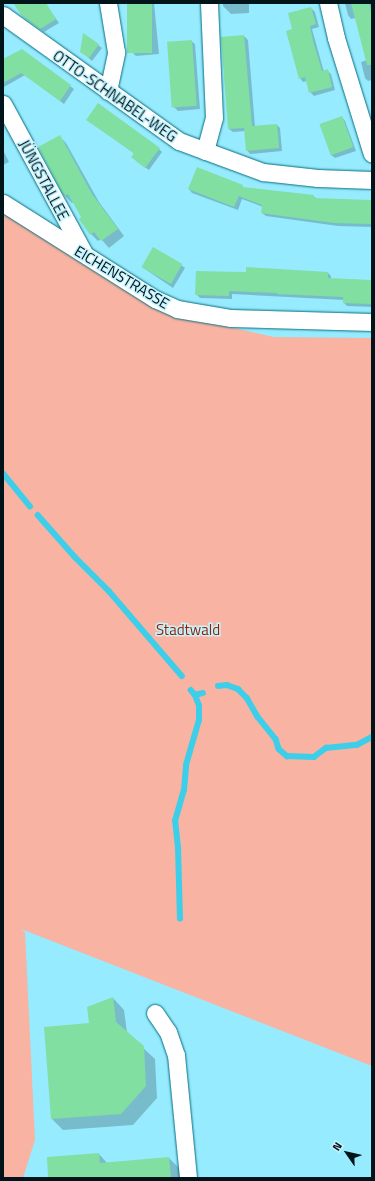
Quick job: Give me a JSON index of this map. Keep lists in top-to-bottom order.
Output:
{
  "streets": {
    "street": ["OTTO-SCHNABEL-WEG", "JÜNGSTALLEE", "EICHENSTRASSE"]
  },
  "crossings": [
    ["JÜNGSTALLEE", "EICHENSTRASSE"]
  ],
  "parks": ["Stadtwald"],
  "north": "top left"
}
